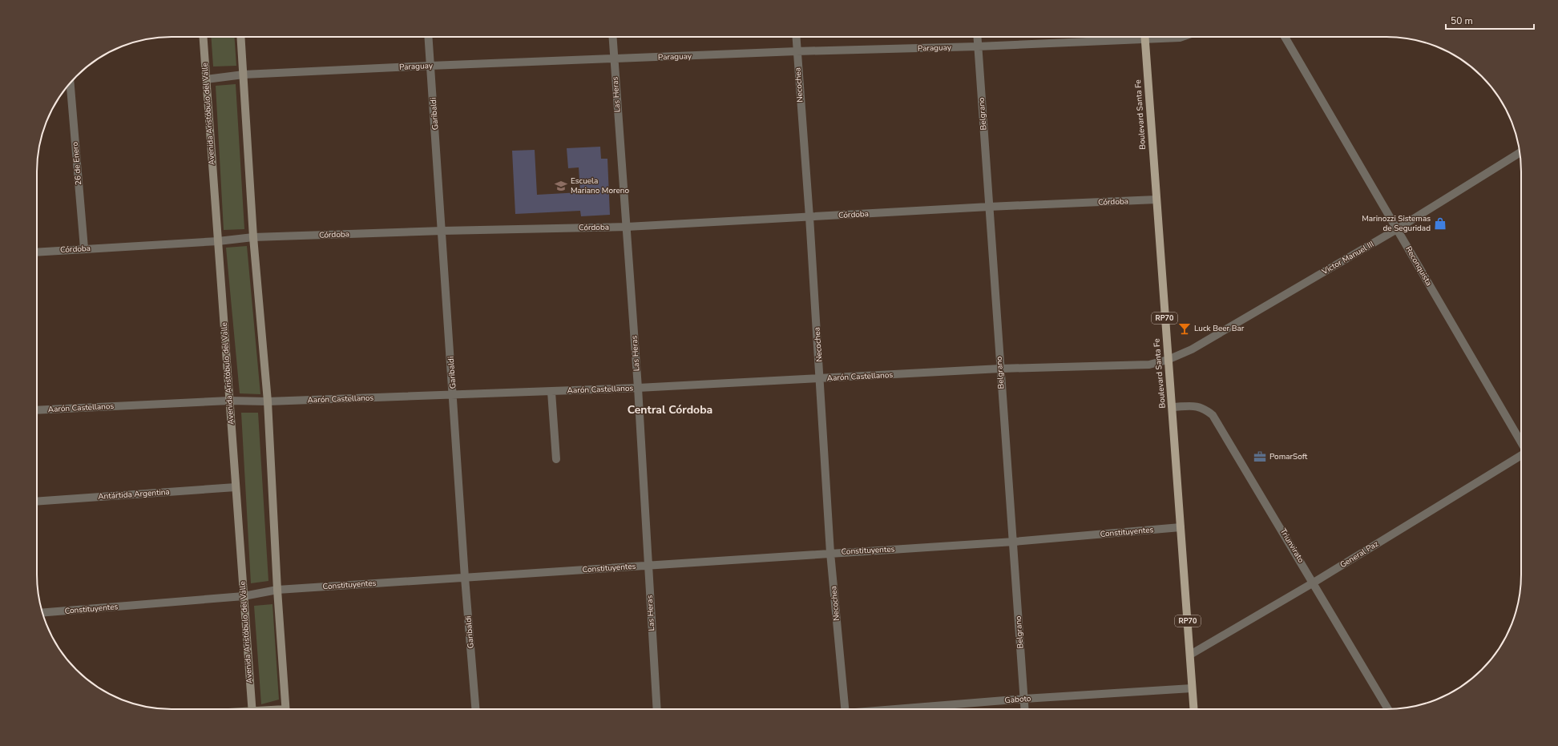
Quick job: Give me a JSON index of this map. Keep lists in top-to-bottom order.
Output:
{
  "streets": {
    "main road": ["Boulevard Santa Fe", "RP70"],
    "street": [
      "Paraguay",
      "Necochea",
      "Las Heras",
      "Avenida Aristóbulo del Valle",
      "Garibaldi",
      "Belgrano",
      "26 de Enero",
      "Córdoba",
      "Victor Manuel III",
      "Reconquista",
      "Aarón Castellanos",
      "Antártida Argentina",
      "Constituyentes",
      "Triunvirato",
      "General Paz",
      "Gaboto"
    ]
  },
  "crossings": [
    ["Paraguay", "Necochea"],
    ["Paraguay", "Las Heras"],
    ["Paraguay", "Avenida Aristóbulo del Valle"],
    ["Paraguay", "Garibaldi"],
    ["Paraguay", "Belgrano"],
    ["Necochea", "Córdoba"],
    ["Necochea", "Aarón Castellanos"],
    ["Necochea", "Constituyentes"],
    ["Las Heras", "Córdoba"],
    ["Las Heras", "Aarón Castellanos"],
    ["Las Heras", "Constituyentes"],
    ["Avenida Aristóbulo del Valle", "Córdoba"],
    ["Avenida Aristóbulo del Valle", "Aarón Castellanos"],
    ["Avenida Aristóbulo del Valle", "Antártida Argentina"],
    ["Avenida Aristóbulo del Valle", "Constituyentes"],
    ["Garibaldi", "Córdoba"],
    ["Garibaldi", "Aarón Castellanos"],
    ["Garibaldi", "Constituyentes"],
    ["Belgrano", "Córdoba"],
    ["Belgrano", "Aarón Castellanos"],
    ["Belgrano", "Constituyentes"],
    ["Belgrano", "Gaboto"],
    ["Boulevard Santa Fe", "Córdoba"],
    ["Boulevard Santa Fe", "Victor Manuel III"],
    ["Boulevard Santa Fe", "Aarón Castellanos"],
    ["Boulevard Santa Fe", "Constituyentes"],
    ["Boulevard Santa Fe", "Triunvirato"],
    ["Boulevard Santa Fe", "General Paz"],
    ["Boulevard Santa Fe", "Gaboto"],
    ["26 de Enero", "Córdoba"],
    ["Victor Manuel III", "Reconquista"],
    ["Victor Manuel III", "Aarón Castellanos"],
    ["Triunvirato", "General Paz"]
  ],
  "districts": ["Central Córdoba"],
  "places": {
    "school or university": ["Escuela Mariano Moreno"],
    "shop": ["Marinozzi Sistemas de Seguridad"],
    "bar": ["Luck Beer Bar"],
    "office": ["PomarSoft"]
  },
  "scale_bar": "50 m"
}
